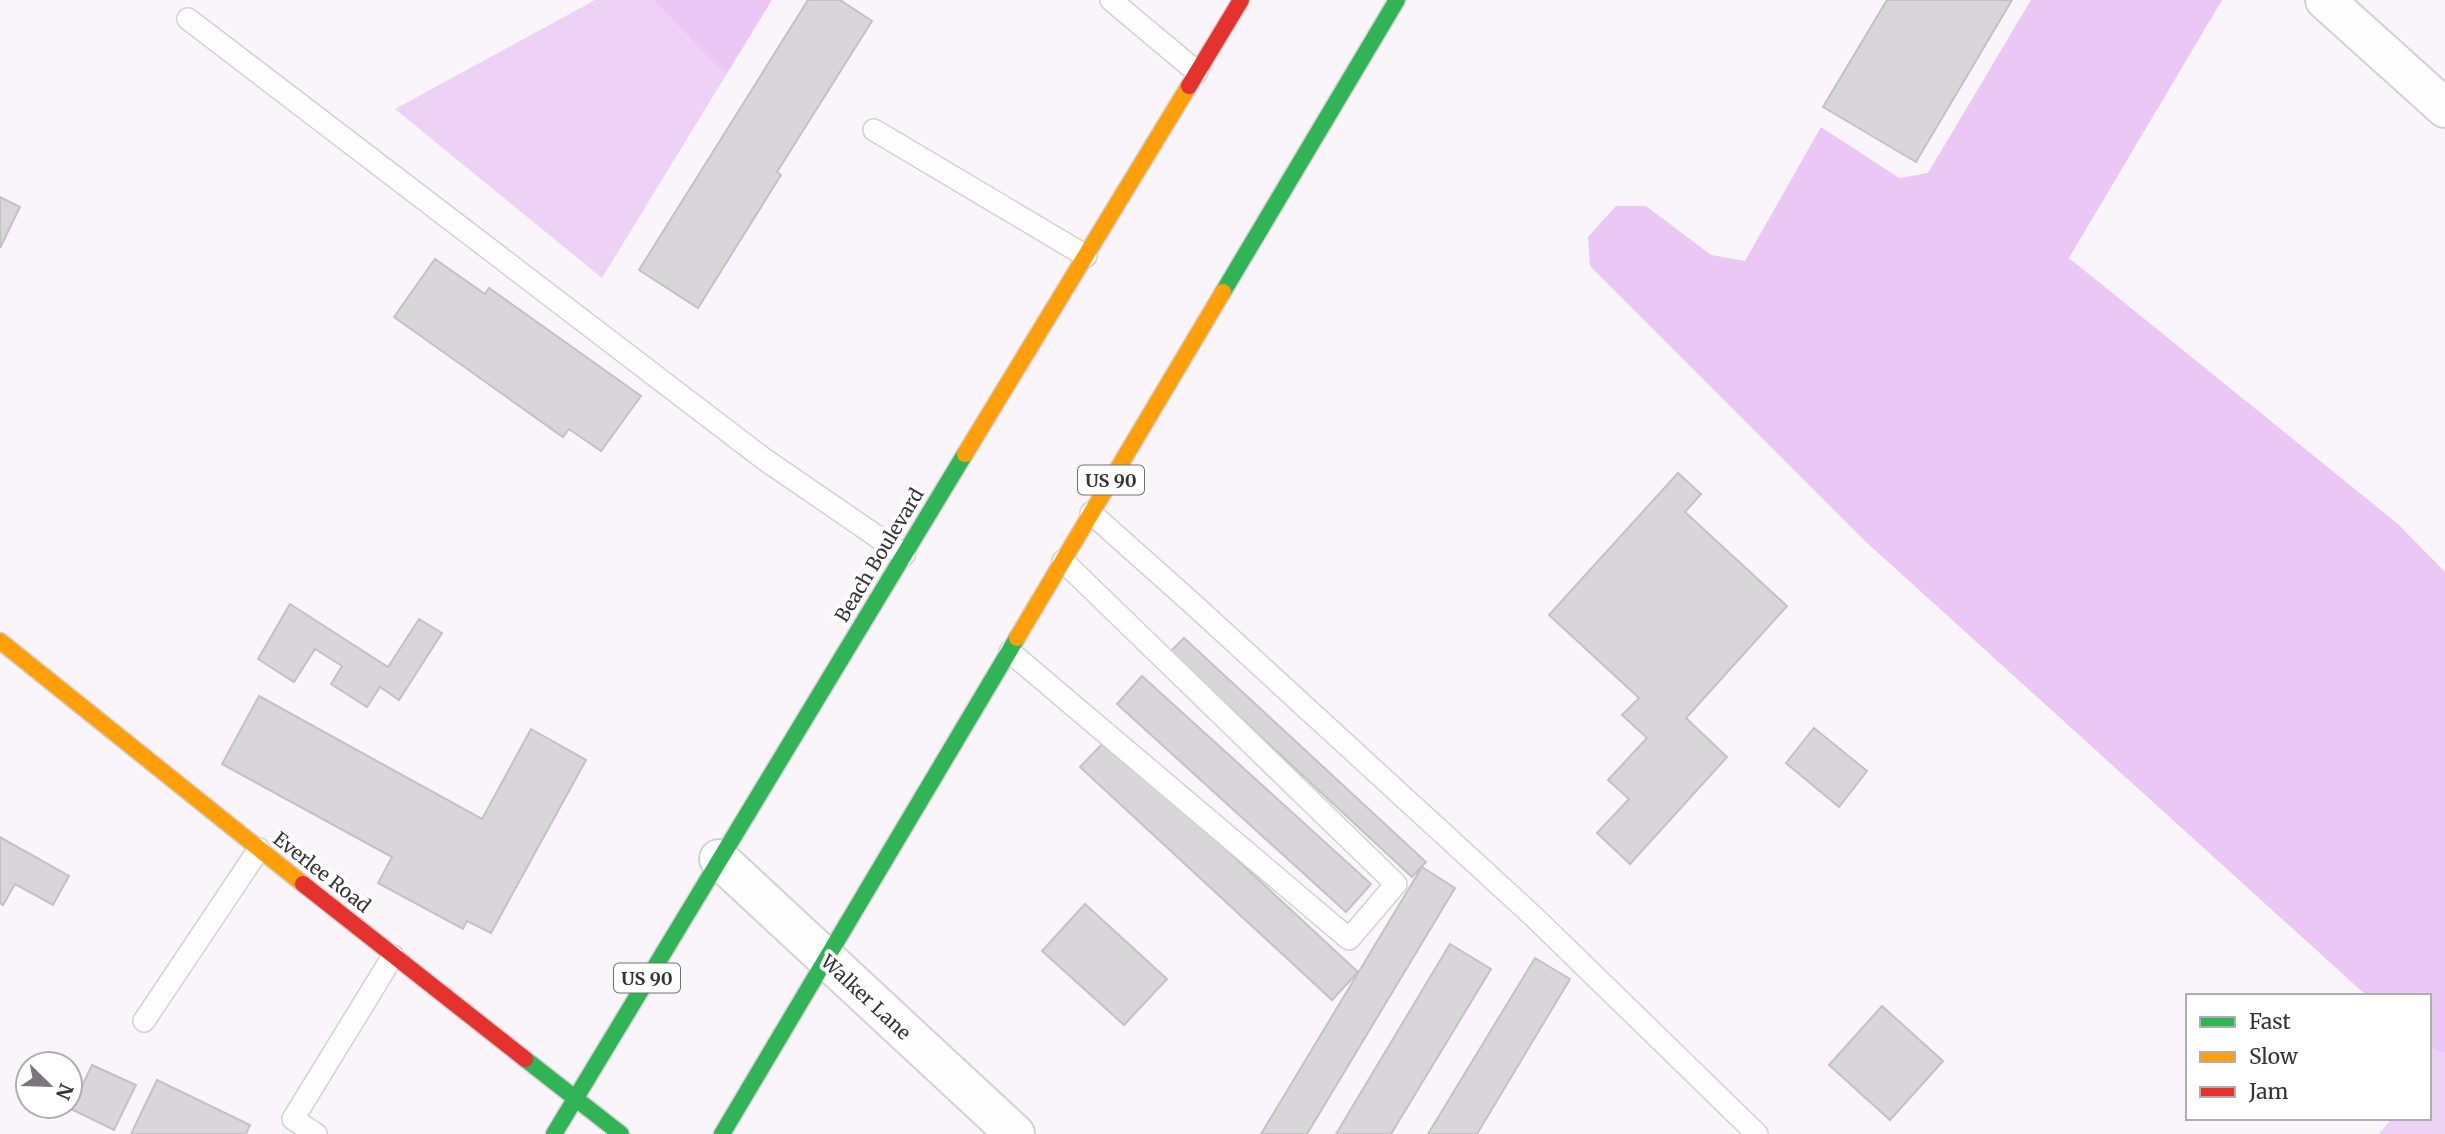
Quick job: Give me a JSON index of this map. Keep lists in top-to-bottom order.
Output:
{
  "streets": {
    "main road": ["US 90", "Beach Boulevard", "Everlee Road"],
    "street": ["Walker Lane"]
  },
  "crossings": [
    ["US 90", "Walker Lane"],
    ["Beach Boulevard", "Everlee Road"],
    ["Beach Boulevard", "Walker Lane"]
  ],
  "legend": ["Fast", "Slow", "Jam"],
  "north": "bottom right"
}
